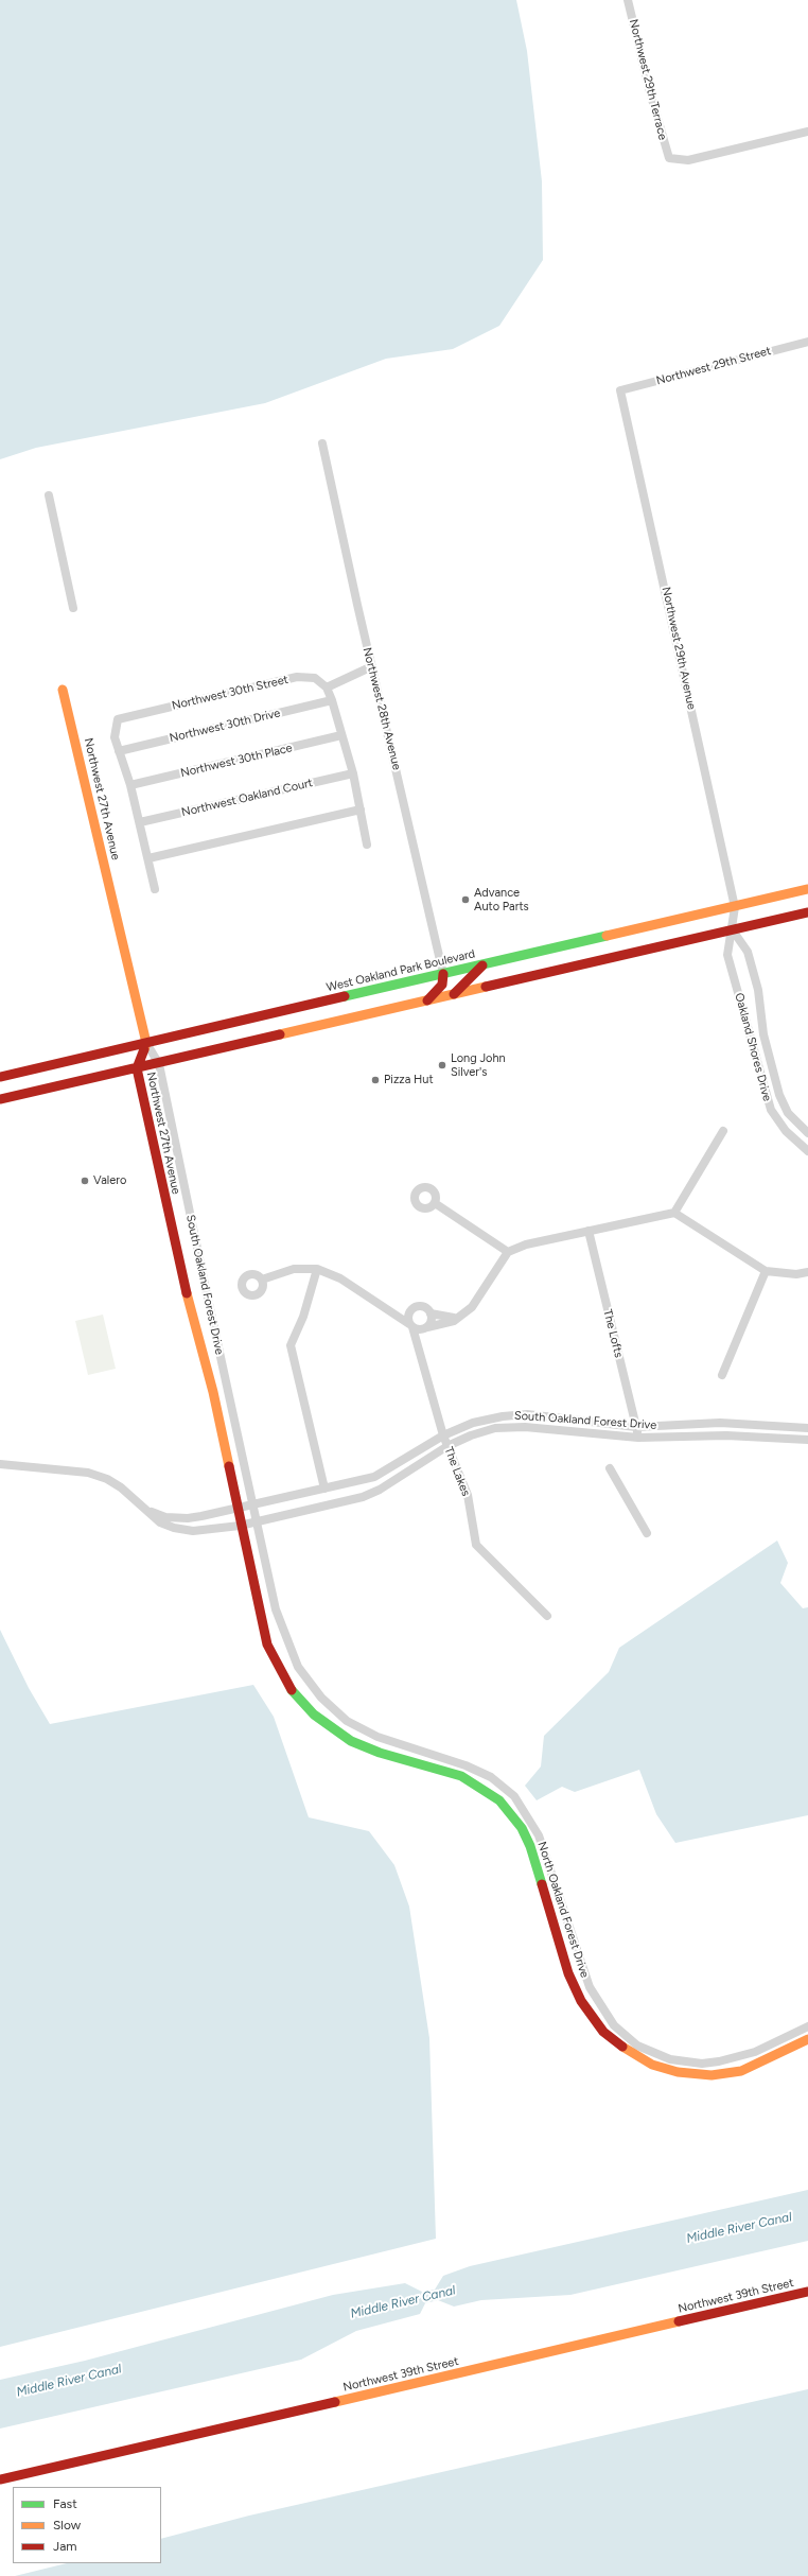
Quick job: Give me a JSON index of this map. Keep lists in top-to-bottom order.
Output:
{
  "streets": {
    "street": [
      "Northwest 29th Terrace",
      "Northwest 29th Street",
      "Northwest 29th Avenue",
      "Northwest 30th Street",
      "Northwest 28th Avenue",
      "Northwest 30th Drive",
      "Northwest 30th Place",
      "Northwest Oakland Court",
      "Northwest 27th Avenue",
      "West Oakland Park Boulevard",
      "Oakland Shores Drive",
      "South Oakland Forest Drive",
      "The Lofts",
      "The Lakes",
      "North Oakland Forest Drive",
      "Northwest 39th Street"
    ]
  },
  "crossings": [
    ["Northwest 29th Street", "Northwest 29th Avenue"],
    ["Northwest 29th Avenue", "West Oakland Park Boulevard"],
    ["Northwest 29th Avenue", "Oakland Shores Drive"],
    ["Northwest 30th Street", "Northwest 30th Drive"],
    ["Northwest 28th Avenue", "West Oakland Park Boulevard"],
    ["Northwest 27th Avenue", "West Oakland Park Boulevard"],
    ["Northwest 27th Avenue", "South Oakland Forest Drive"],
    ["Northwest 27th Avenue", "North Oakland Forest Drive"],
    ["West Oakland Park Boulevard", "Oakland Shores Drive"],
    ["West Oakland Park Boulevard", "South Oakland Forest Drive"],
    ["South Oakland Forest Drive", "The Lofts"],
    ["South Oakland Forest Drive", "The Lakes"],
    ["South Oakland Forest Drive", "North Oakland Forest Drive"]
  ],
  "water": ["Middle River Canal"],
  "places": [
    "Advance Auto Parts",
    "Long John Silver's",
    "Pizza Hut",
    "Valero"
  ],
  "legend": ["Fast", "Slow", "Jam"]
}
